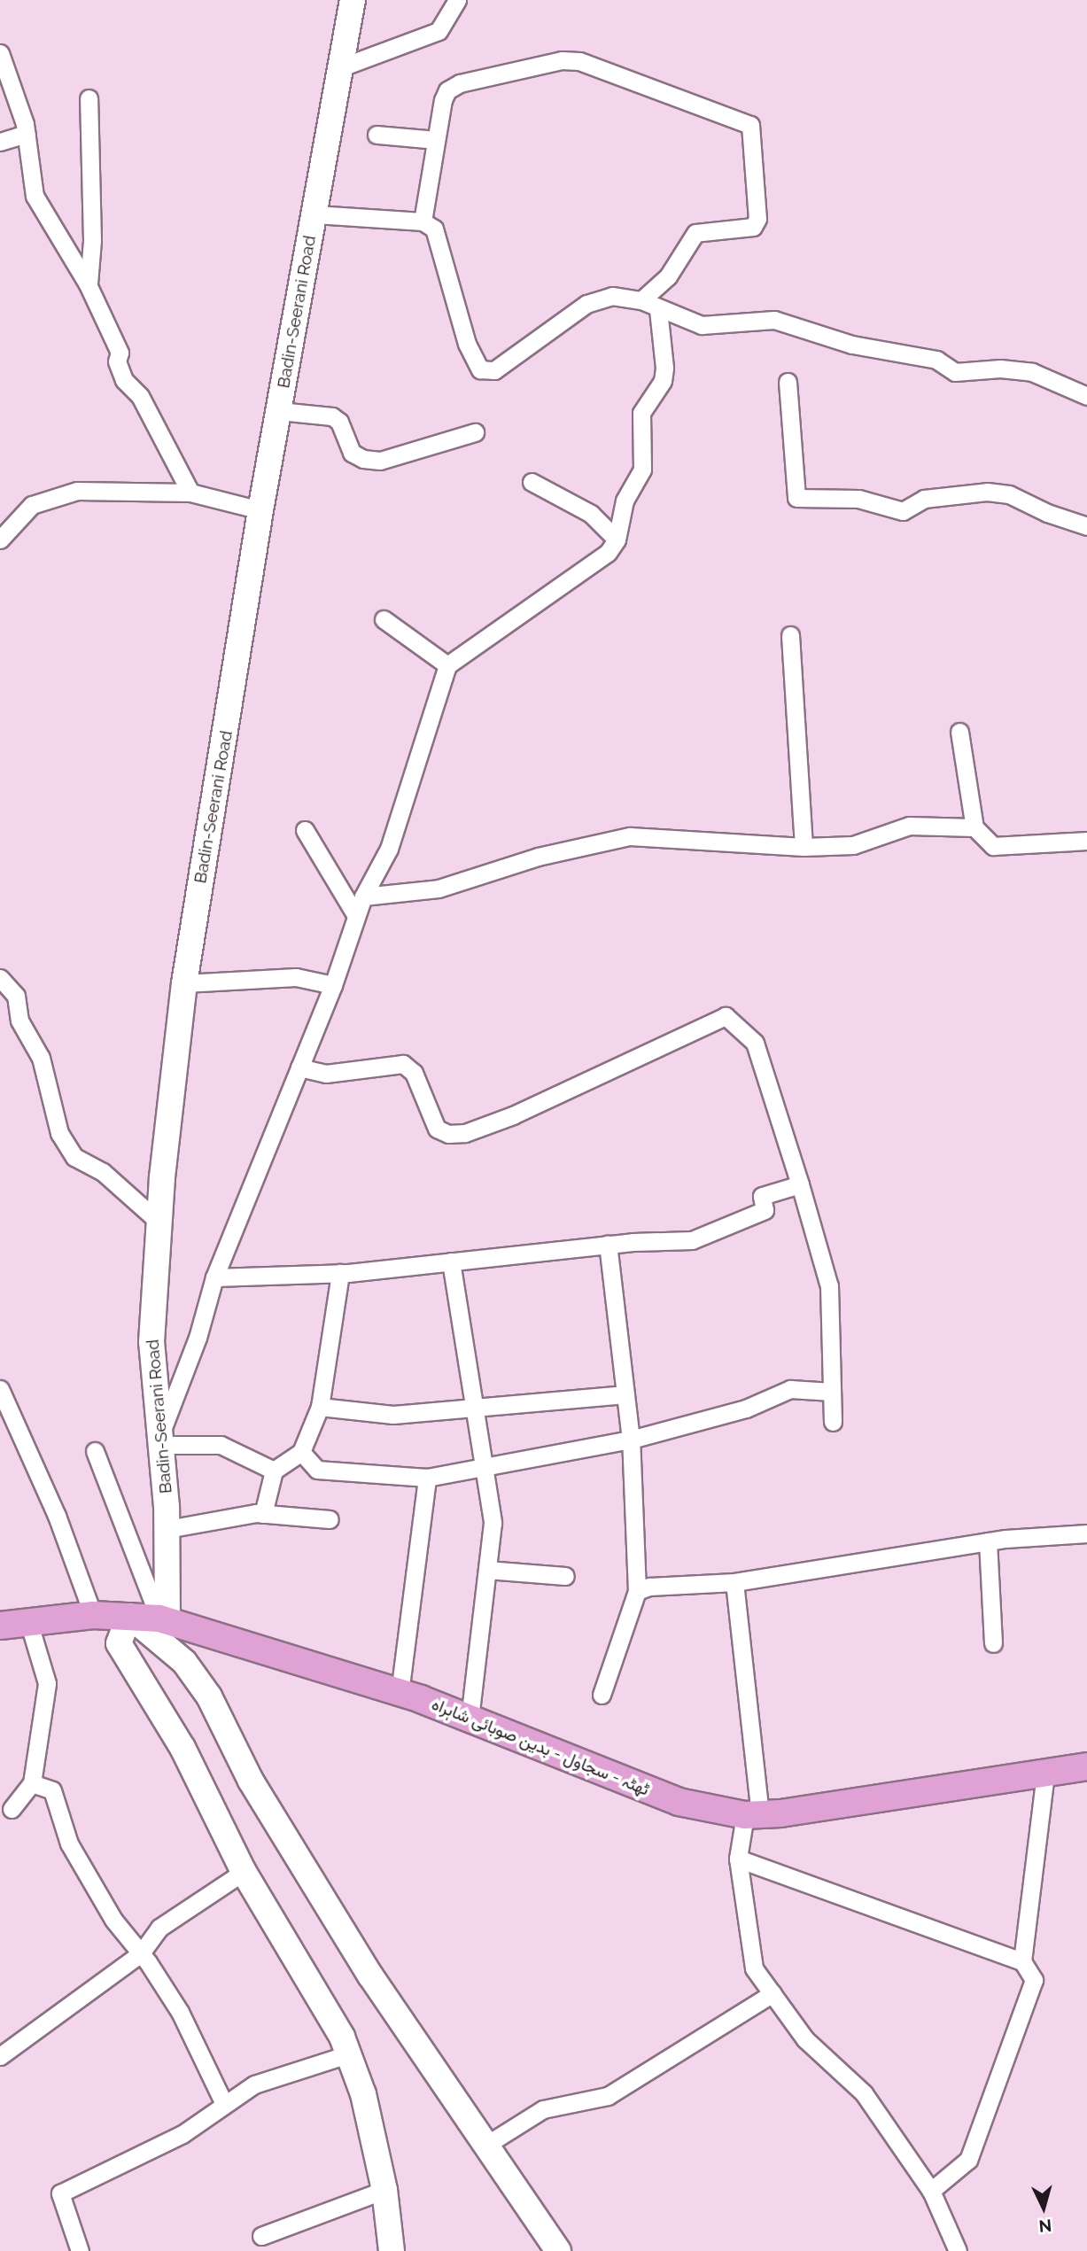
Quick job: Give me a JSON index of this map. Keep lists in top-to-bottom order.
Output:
{
  "streets": {
    "main road": ["ٹھٹہ - سجاول - بدین صوبائی شاہراہ"],
    "street": ["Badin-Seerani Road"]
  },
  "crossings": [
    ["Badin-Seerani Road", "ٹھٹہ - سجاول - بدین صوبائی شاہراہ"]
  ],
  "north": "bottom"
}
